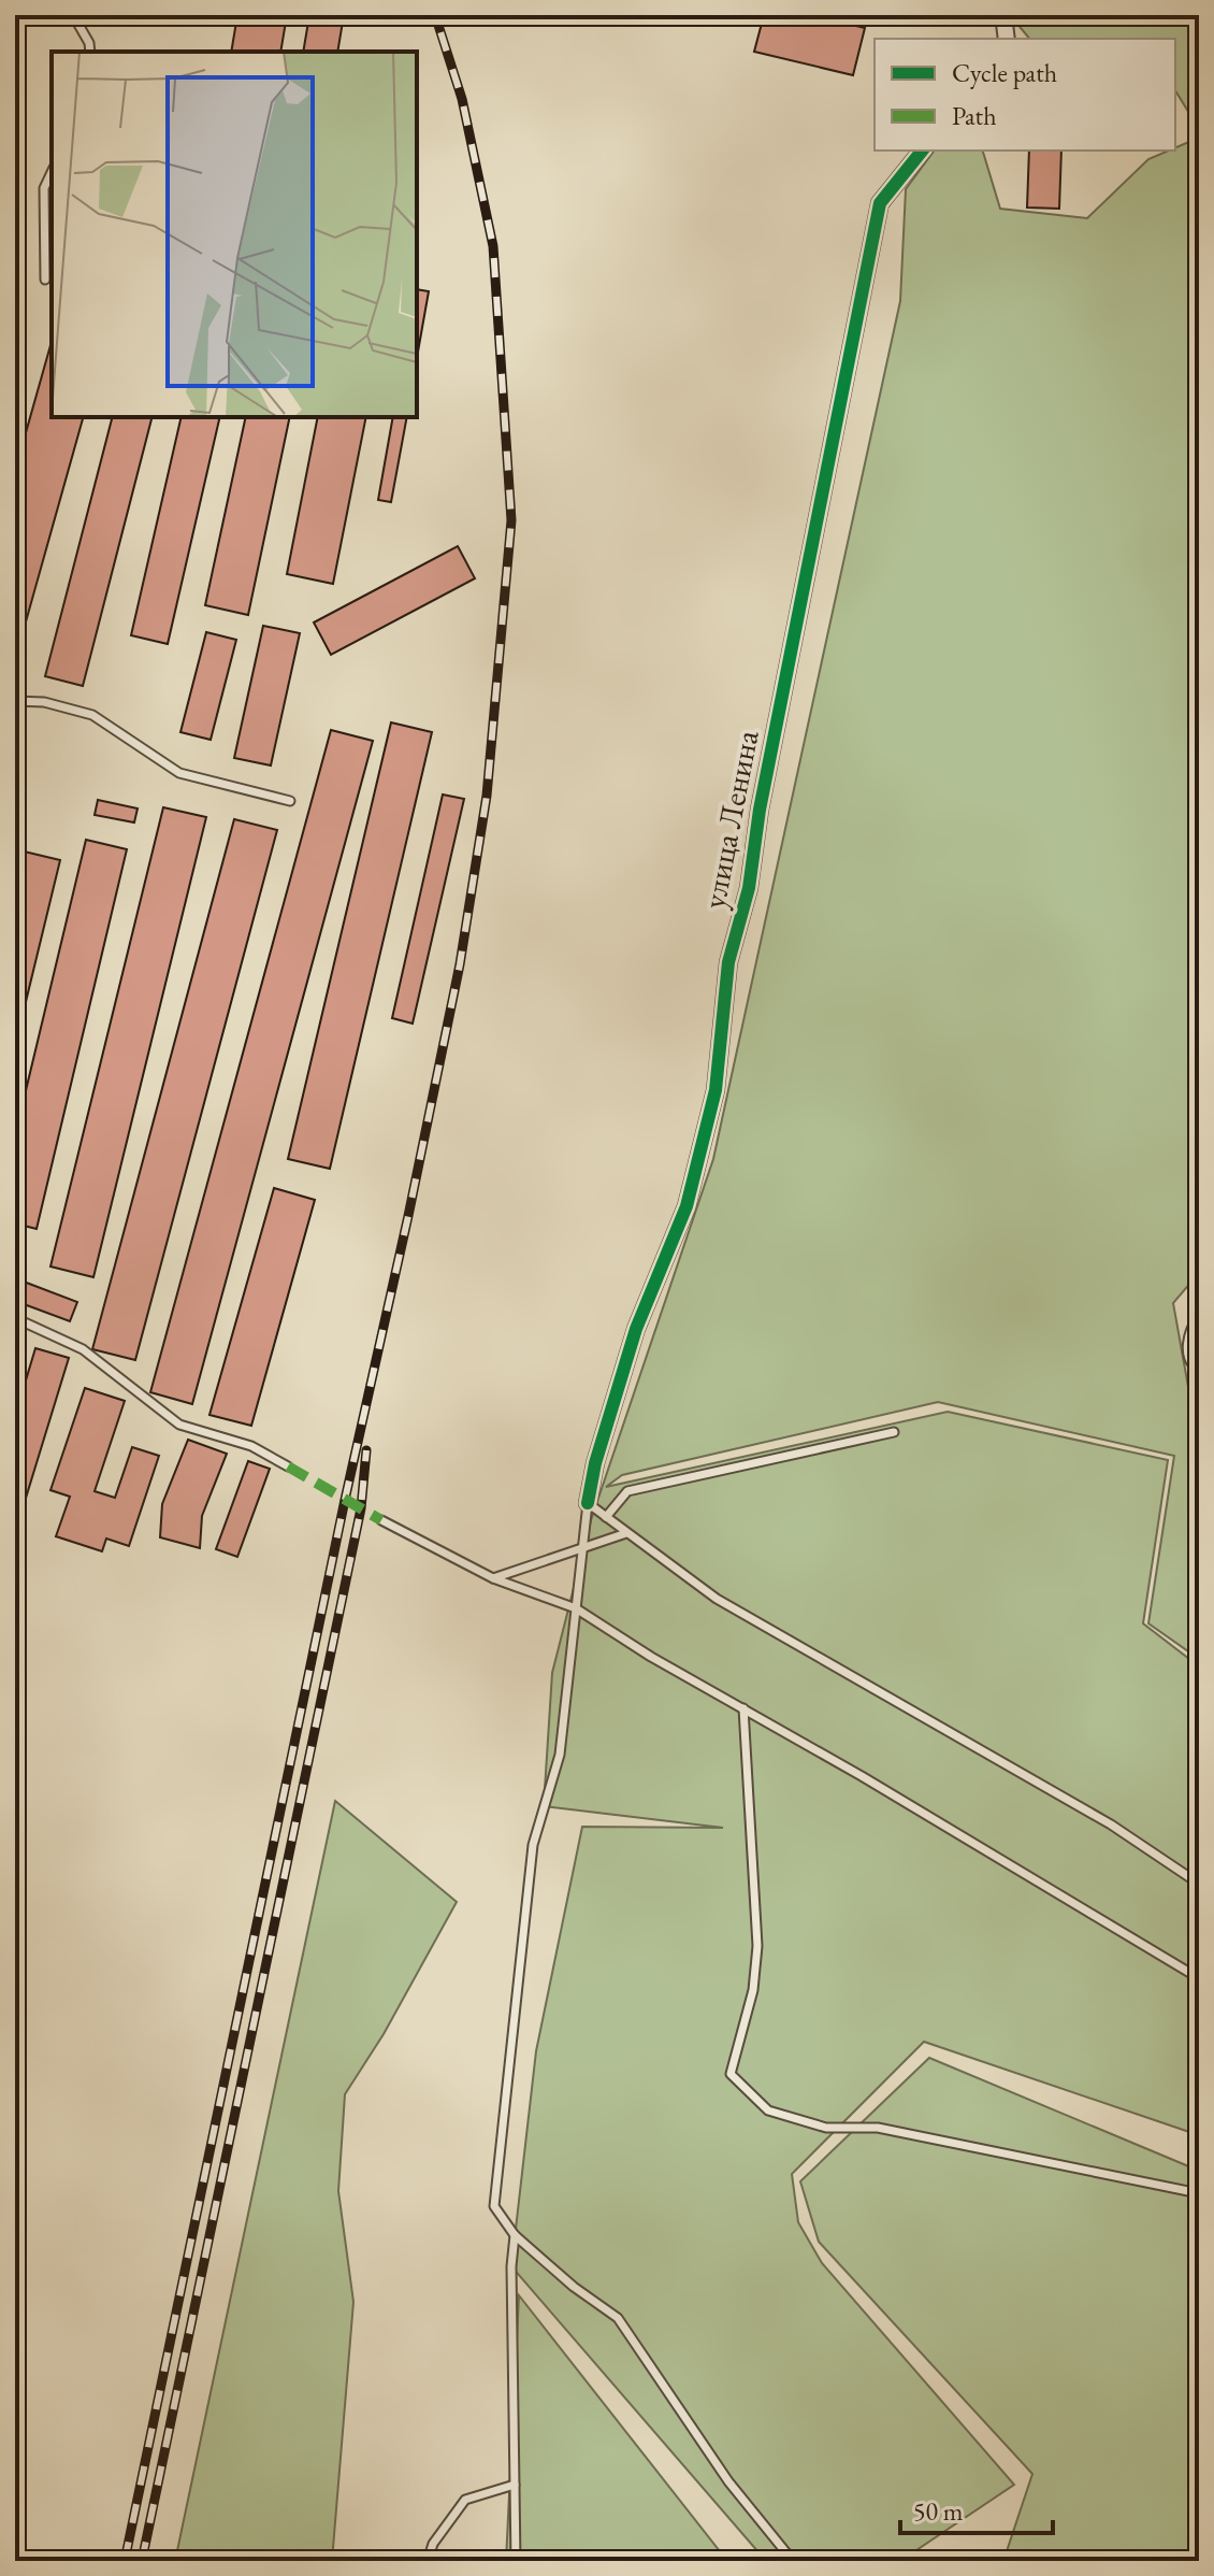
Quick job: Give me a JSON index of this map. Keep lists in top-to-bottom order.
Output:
{
  "streets": {
    "street": ["улица Ленина"]
  },
  "legend": ["Cycle path", "Path"],
  "scale_bar": "50 m"
}
